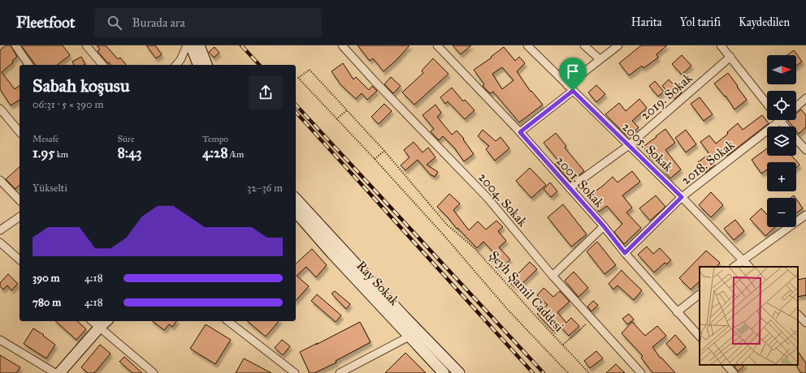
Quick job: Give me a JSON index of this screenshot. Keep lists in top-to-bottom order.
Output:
{
  "streets": {
    "street": [
      "2019. Sokak",
      "2005. Sokak",
      "2018. Sokak",
      "2001. Sokak",
      "2004. Sokak",
      "Ray Sokak"
    ],
    "path": ["Şeyh Şamil Caddesi"]
  },
  "crossings": [
    ["2019. Sokak", "2005. Sokak"],
    ["2019. Sokak", "2001. Sokak"],
    ["2005. Sokak", "2018. Sokak"],
    ["2018. Sokak", "2001. Sokak"]
  ],
  "north": "right",
  "page": {
    "header": "Fleetfoot",
    "search": "Burada ara",
    "nav": ["Harita", "Yol tarifi", "Kaydedilen"],
    "map_buttons": ["+", "−"],
    "heading": ["Sabah koşusu", "06:31 · 5 × 390 m"],
    "stats": [
      ["Mesafe", "1.95 km"],
      ["Süre", "8:43"],
      ["Tempo", "4:28 /km"]
    ],
    "chart": ["Yükselti", "32–36 m"],
    "list": [
      {
        "name": "390 m",
        "note": "4:18"
      },
      {
        "name": "780 m",
        "note": "4:18"
      }
    ]
  }
}
